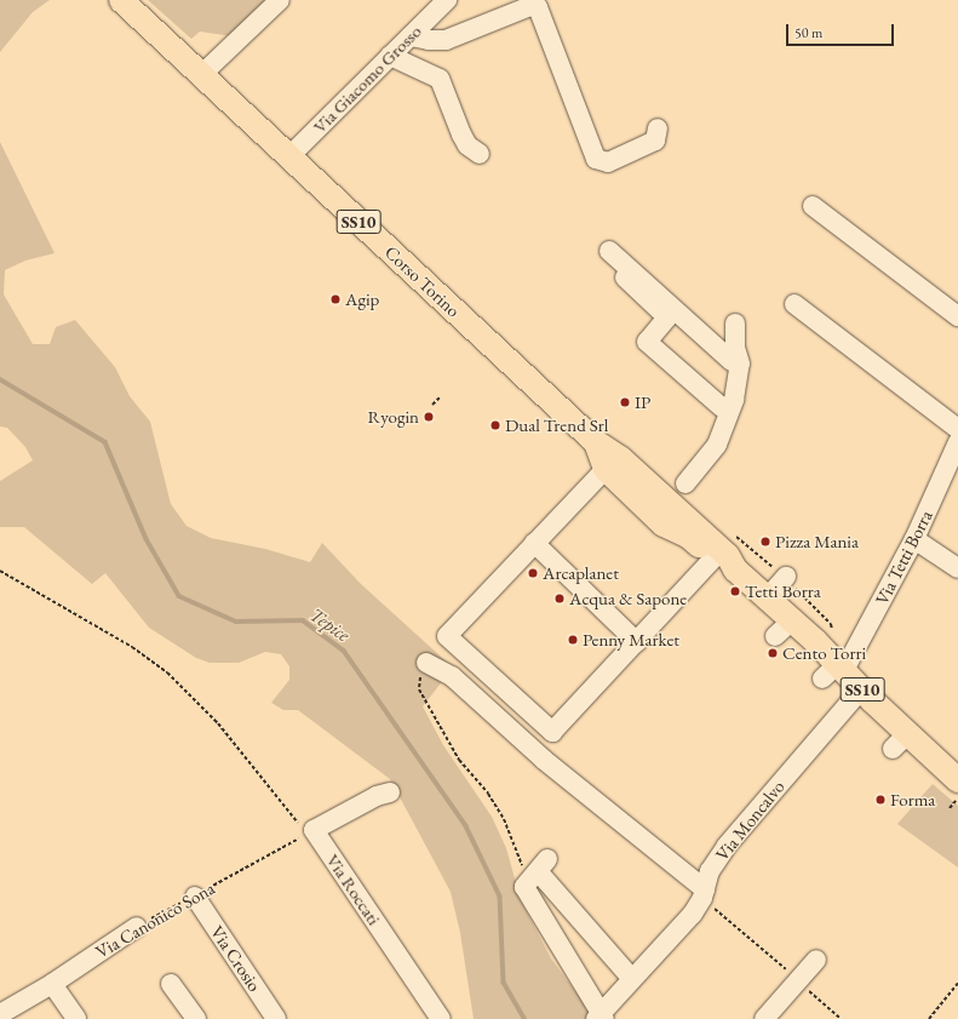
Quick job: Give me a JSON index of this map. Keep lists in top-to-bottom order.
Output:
{
  "streets": {
    "main road": ["SS10", "Corso Torino"],
    "street": [
      "Via Giacomo Grosso",
      "Via Tetti Borra",
      "Via Moncalvo",
      "Via Roccati",
      "Via Canonico Sona",
      "Via Crosio"
    ]
  },
  "crossings": [
    ["Via Giacomo Grosso", "Corso Torino"],
    ["Corso Torino", "Via Tetti Borra"],
    ["Corso Torino", "Via Moncalvo"],
    ["Via Roccati", "Via Canonico Sona"],
    ["Via Canonico Sona", "Via Crosio"]
  ],
  "water": ["Tepice"],
  "places": [
    "Agip",
    "IP",
    "Ryogin",
    "Dual Trend Srl",
    "Pizza Mania",
    "Arcaplanet",
    "Tetti Borra",
    "Acqua & Sapone",
    "Penny Market",
    "Cento Torri",
    "Forma"
  ],
  "scale_bar": "50 m"
}
